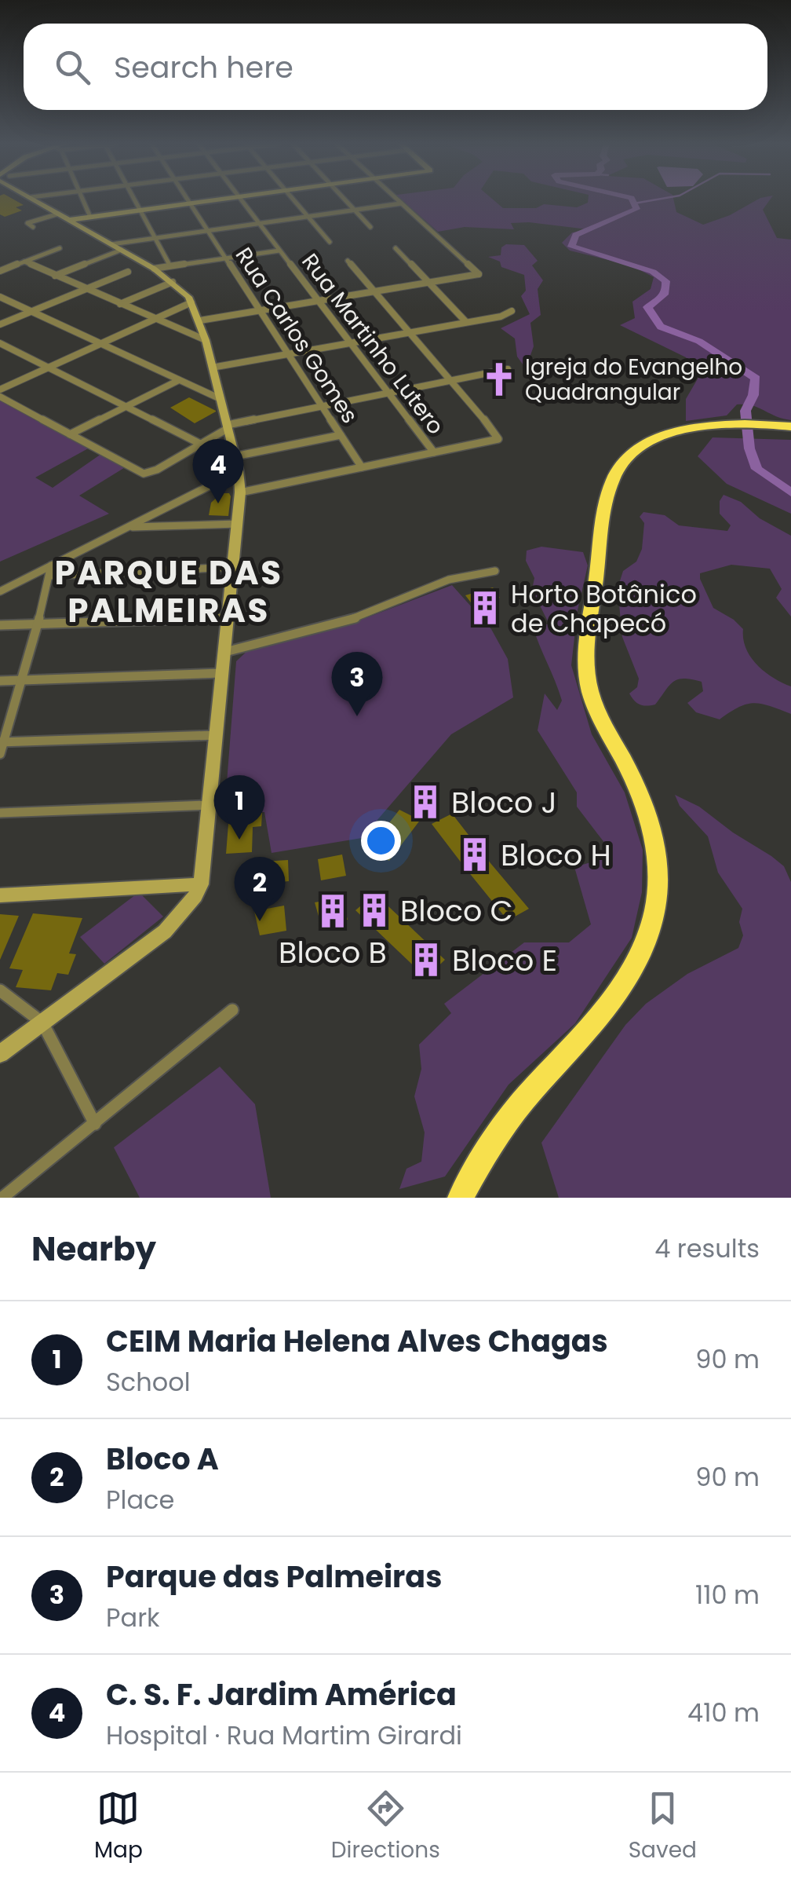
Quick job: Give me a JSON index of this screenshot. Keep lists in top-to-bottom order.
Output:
{
  "streets": {
    "street": ["Rua Carlos Gomes", "Rua Martinho Lutero"]
  },
  "districts": ["PARQUE DAS PALMEIRAS"],
  "places": {
    "church": ["Igreja do Evangelho Quadrangular"],
    "building": [
      "Horto Botânico de Chapecó",
      "Bloco J",
      "Bloco H",
      "Bloco C",
      "Bloco B",
      "Bloco E"
    ]
  },
  "page": {
    "search": "Search here",
    "pins": [
      "4",
      "3",
      "1",
      "2"
    ],
    "heading": ["Nearby", "4 results"],
    "list": [
      {
        "mark": "1",
        "name": "CEIM Maria Helena Alves Chagas",
        "note": "School",
        "value": "90 m"
      },
      {
        "mark": "2",
        "name": "Bloco A",
        "note": "Place",
        "value": "90 m"
      },
      {
        "mark": "3",
        "name": "Parque das Palmeiras",
        "note": "Park",
        "value": "110 m"
      },
      {
        "mark": "4",
        "name": "C. S. F. Jardim América",
        "note": "Hospital · Rua Martim Girardi",
        "value": "410 m"
      }
    ],
    "nav": ["Map", "Directions", "Saved"]
  }
}
